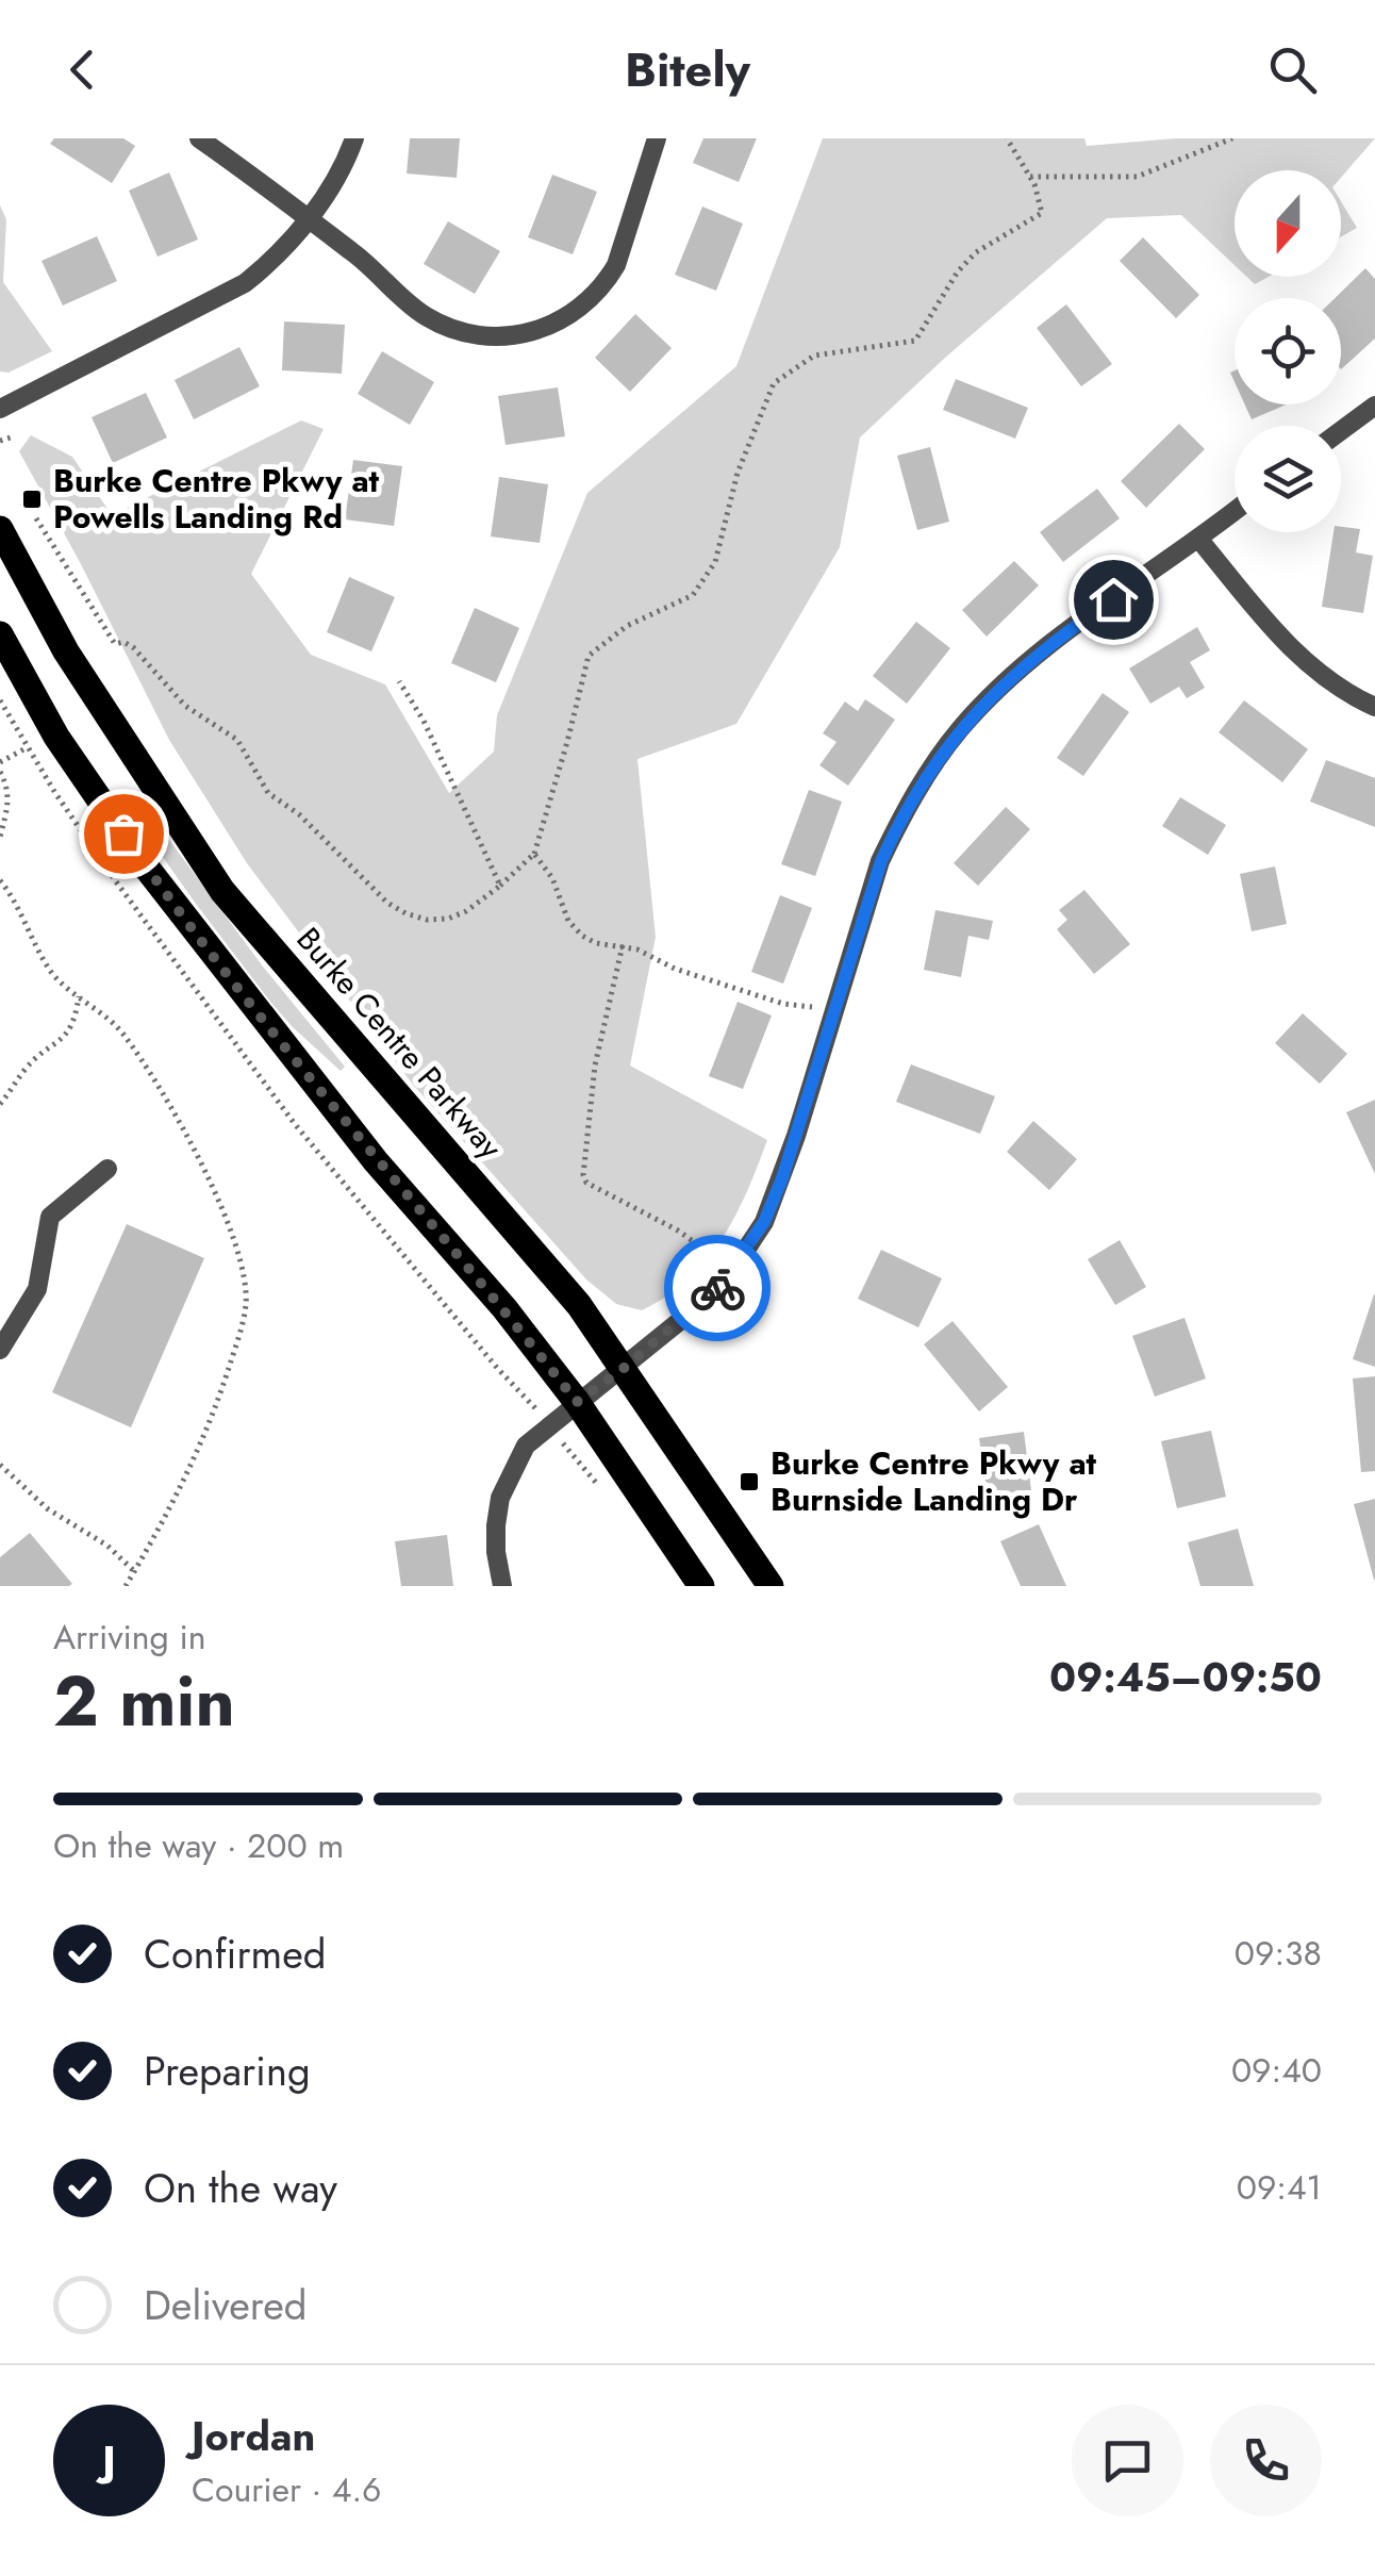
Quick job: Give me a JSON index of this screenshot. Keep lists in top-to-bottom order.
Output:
{
  "streets": {
    "main road": ["Burke Centre Parkway"]
  },
  "places": {
    "transit": ["Burke Centre Pkwy at Powells Landing Rd", "Burke Centre Pkwy at Burnside Landing Dr"]
  },
  "north": "bottom",
  "page": {
    "header": "Bitely",
    "heading": ["2 min", "Arriving in", "09:45–09:50"],
    "panel": ["Jordan", "Courier · 4.6"],
    "bar": "On the way · 200 m",
    "list": [
      ["Confirmed", "09:38"],
      ["Preparing", "09:40"],
      ["On the way", "09:41"],
      "Delivered"
    ],
    "round": "J"
  }
}
